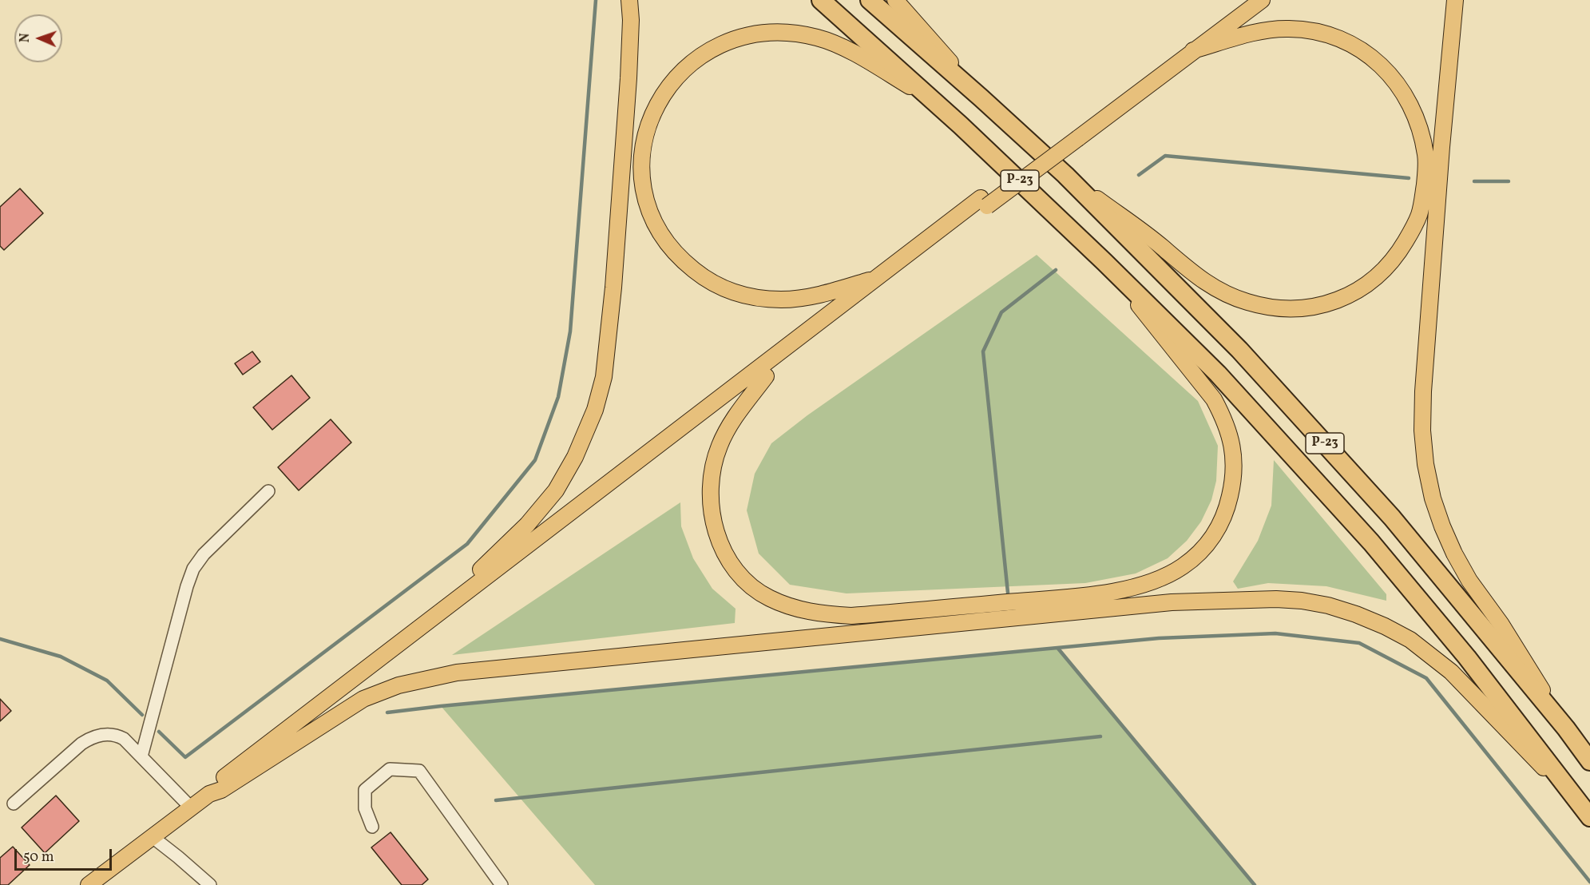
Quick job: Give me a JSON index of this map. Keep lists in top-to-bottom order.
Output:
{
  "streets": {
    "highway": ["Р-23"]
  },
  "scale_bar": "50 m",
  "north": "left"
}
